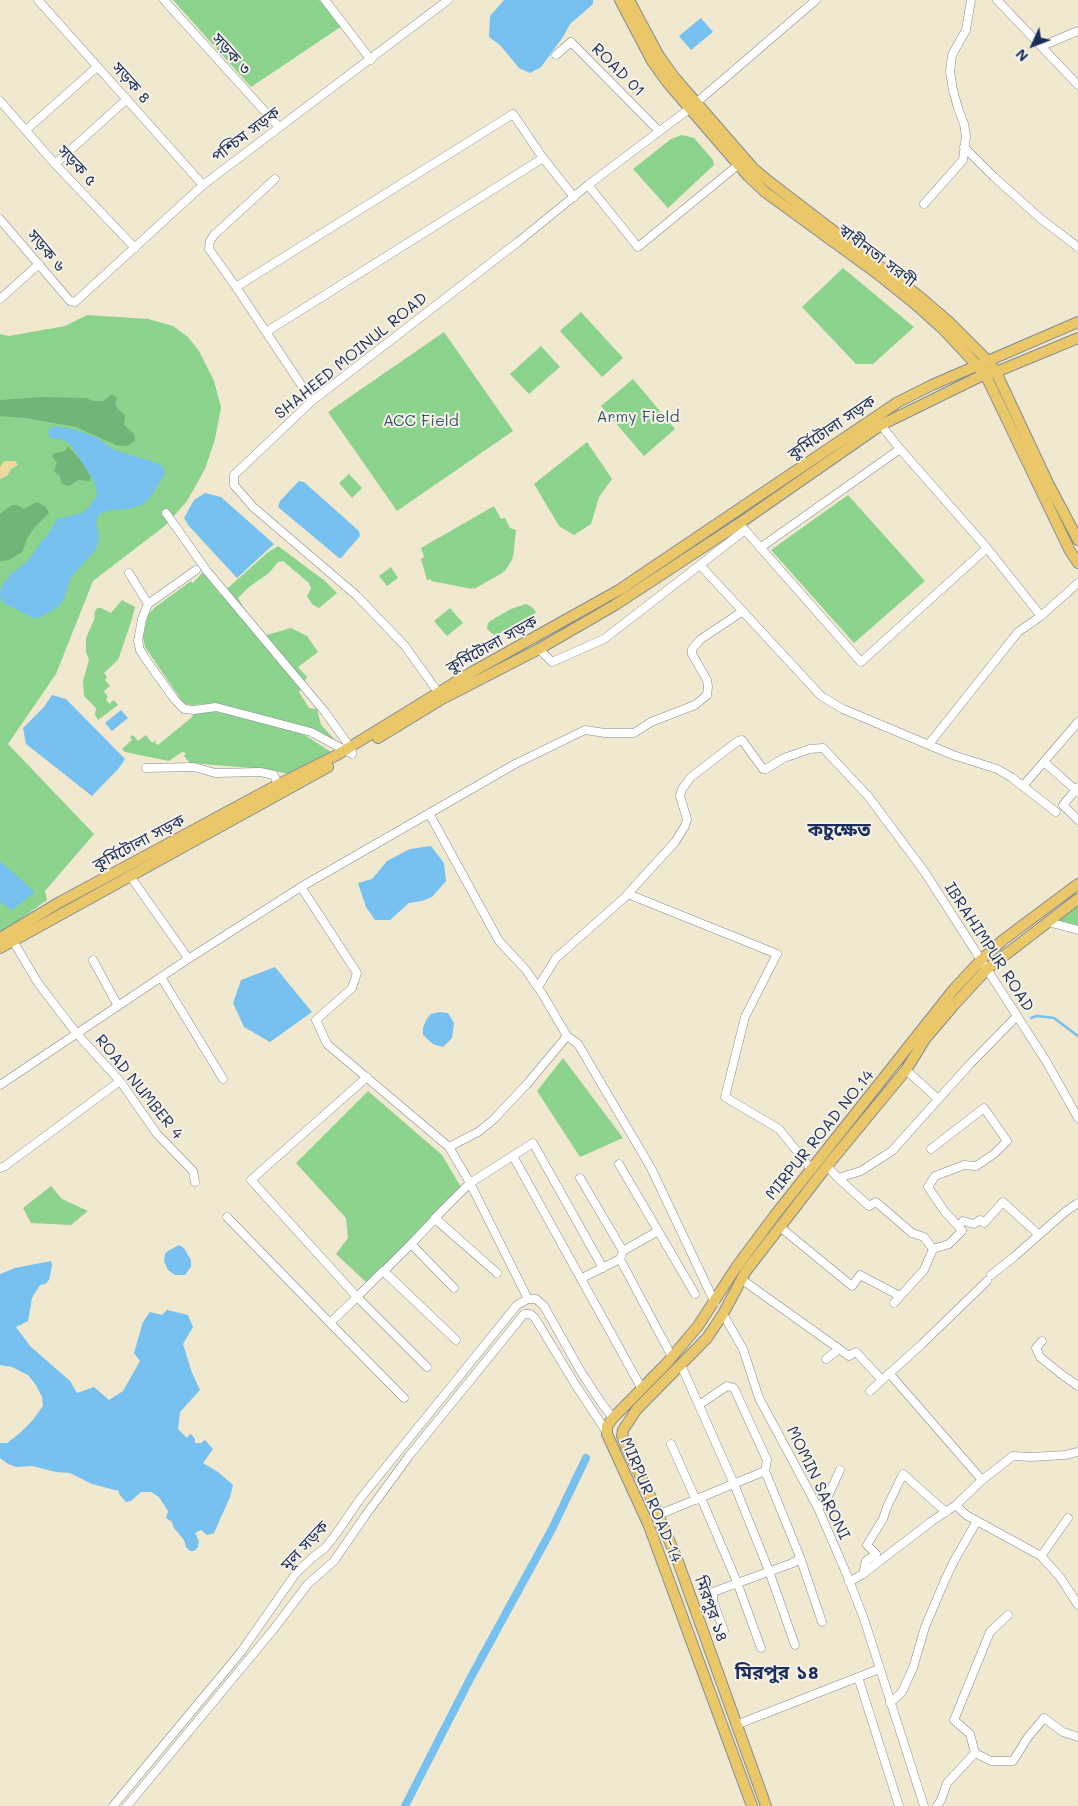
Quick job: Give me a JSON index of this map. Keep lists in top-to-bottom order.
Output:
{
  "streets": {
    "main road": [
      "স্বাধীনতা সরণী",
      "কুর্মিটোলা সড়ক",
      "MIRPUR ROAD NO.14",
      "MIRPUR ROAD-14",
      "মিরপুর ১৪"
    ],
    "street": [
      "সড়ক ৩",
      "ROAD 01",
      "সড়ক ৪",
      "পশ্চিম সড়ক",
      "সড়ক ৫",
      "সড়ক ৬",
      "SHAHEED MOINUL ROAD",
      "IBRAHIMPUR ROAD",
      "ROAD NUMBER 4",
      "MOMIN SARONI",
      "মূল সড়ক"
    ]
  },
  "crossings": [
    ["সড়ক ৩", "পশ্চিম সড়ক"],
    ["ROAD 01", "SHAHEED MOINUL ROAD"],
    ["সড়ক ৪", "পশ্চিম সড়ক"],
    ["পশ্চিম সড়ক", "সড়ক ৫"],
    ["পশ্চিম সড়ক", "সড়ক ৬"],
    ["স্বাধীনতা সরণী", "SHAHEED MOINUL ROAD"],
    ["স্বাধীনতা সরণী", "কুর্মিটোলা সড়ক"],
    ["SHAHEED MOINUL ROAD", "কুর্মিটোলা সড়ক"],
    ["কুর্মিটোলা সড়ক", "ROAD NUMBER 4"],
    ["IBRAHIMPUR ROAD", "MIRPUR ROAD NO.14"],
    ["MIRPUR ROAD NO.14", "MOMIN SARONI"],
    ["MIRPUR ROAD NO.14", "MIRPUR ROAD-14"],
    ["MIRPUR ROAD NO.14", "মিরপুর ১৪"],
    ["MIRPUR ROAD-14", "মূল সড়ক"]
  ],
  "districts": ["কচুক্ষেত", "মিরপুর ১৪"],
  "parks": ["Army Field", "ACC Field"],
  "north": "bottom left"
}
